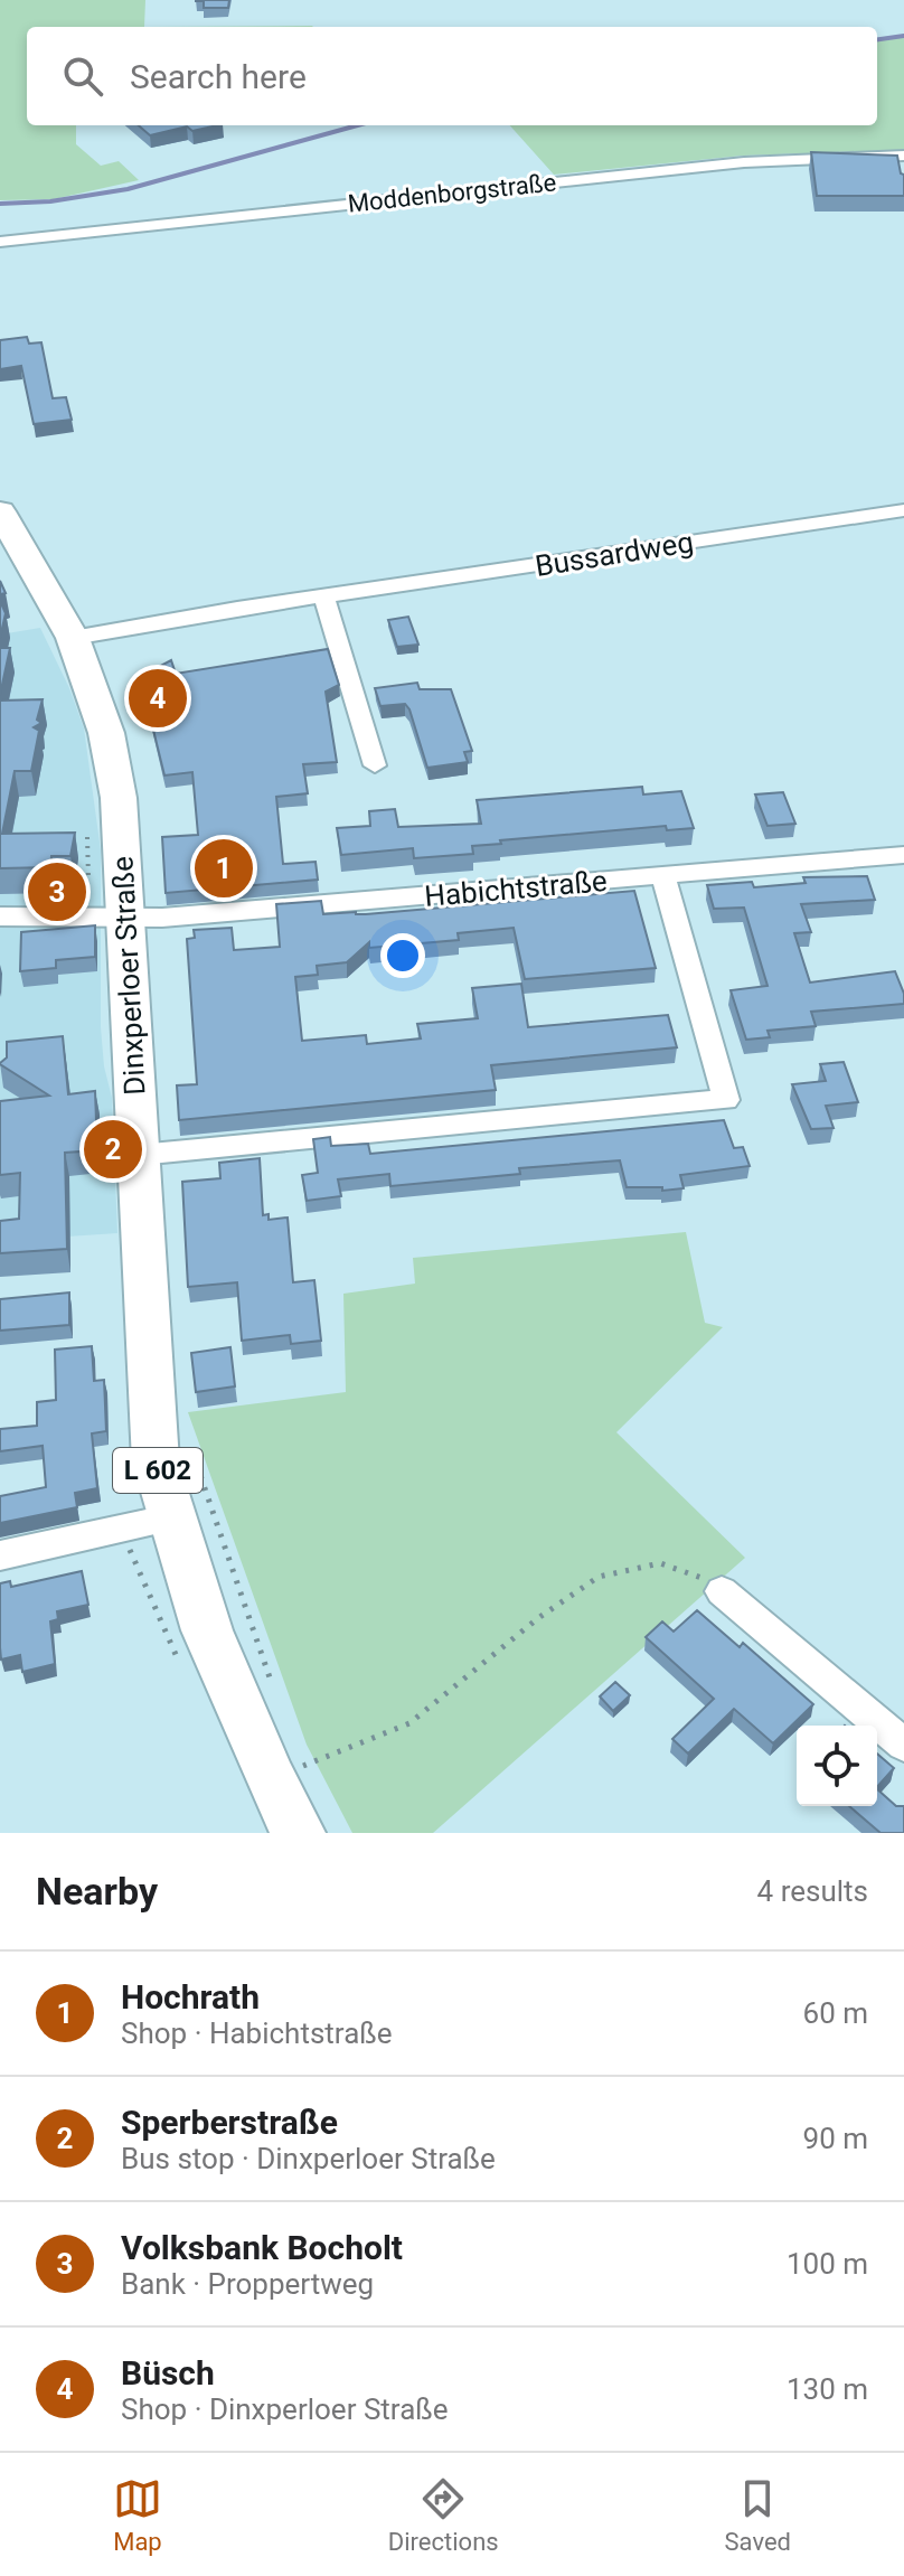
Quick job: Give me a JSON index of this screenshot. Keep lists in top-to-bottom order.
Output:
{
  "streets": {
    "main road": ["Dinxperloer Straße", "L 602"],
    "street": ["Moddenborgstraße", "Bussardweg", "Habichtstraße"]
  },
  "crossings": [
    ["Bussardweg", "Dinxperloer Straße"],
    ["Habichtstraße", "Dinxperloer Straße"]
  ],
  "page": {
    "search": "Search here",
    "pins": [
      "4",
      "1",
      "3",
      "2"
    ],
    "heading": ["Nearby", "4 results"],
    "list": [
      {
        "mark": "1",
        "name": "Hochrath",
        "note": "Shop · Habichtstraße",
        "value": "60 m"
      },
      {
        "mark": "2",
        "name": "Sperberstraße",
        "note": "Bus stop · Dinxperloer Straße",
        "value": "90 m"
      },
      {
        "mark": "3",
        "name": "Volksbank Bocholt",
        "note": "Bank · Proppertweg",
        "value": "100 m"
      },
      {
        "mark": "4",
        "name": "Büsch",
        "note": "Shop · Dinxperloer Straße",
        "value": "130 m"
      }
    ],
    "nav": ["Map", "Directions", "Saved"]
  }
}
